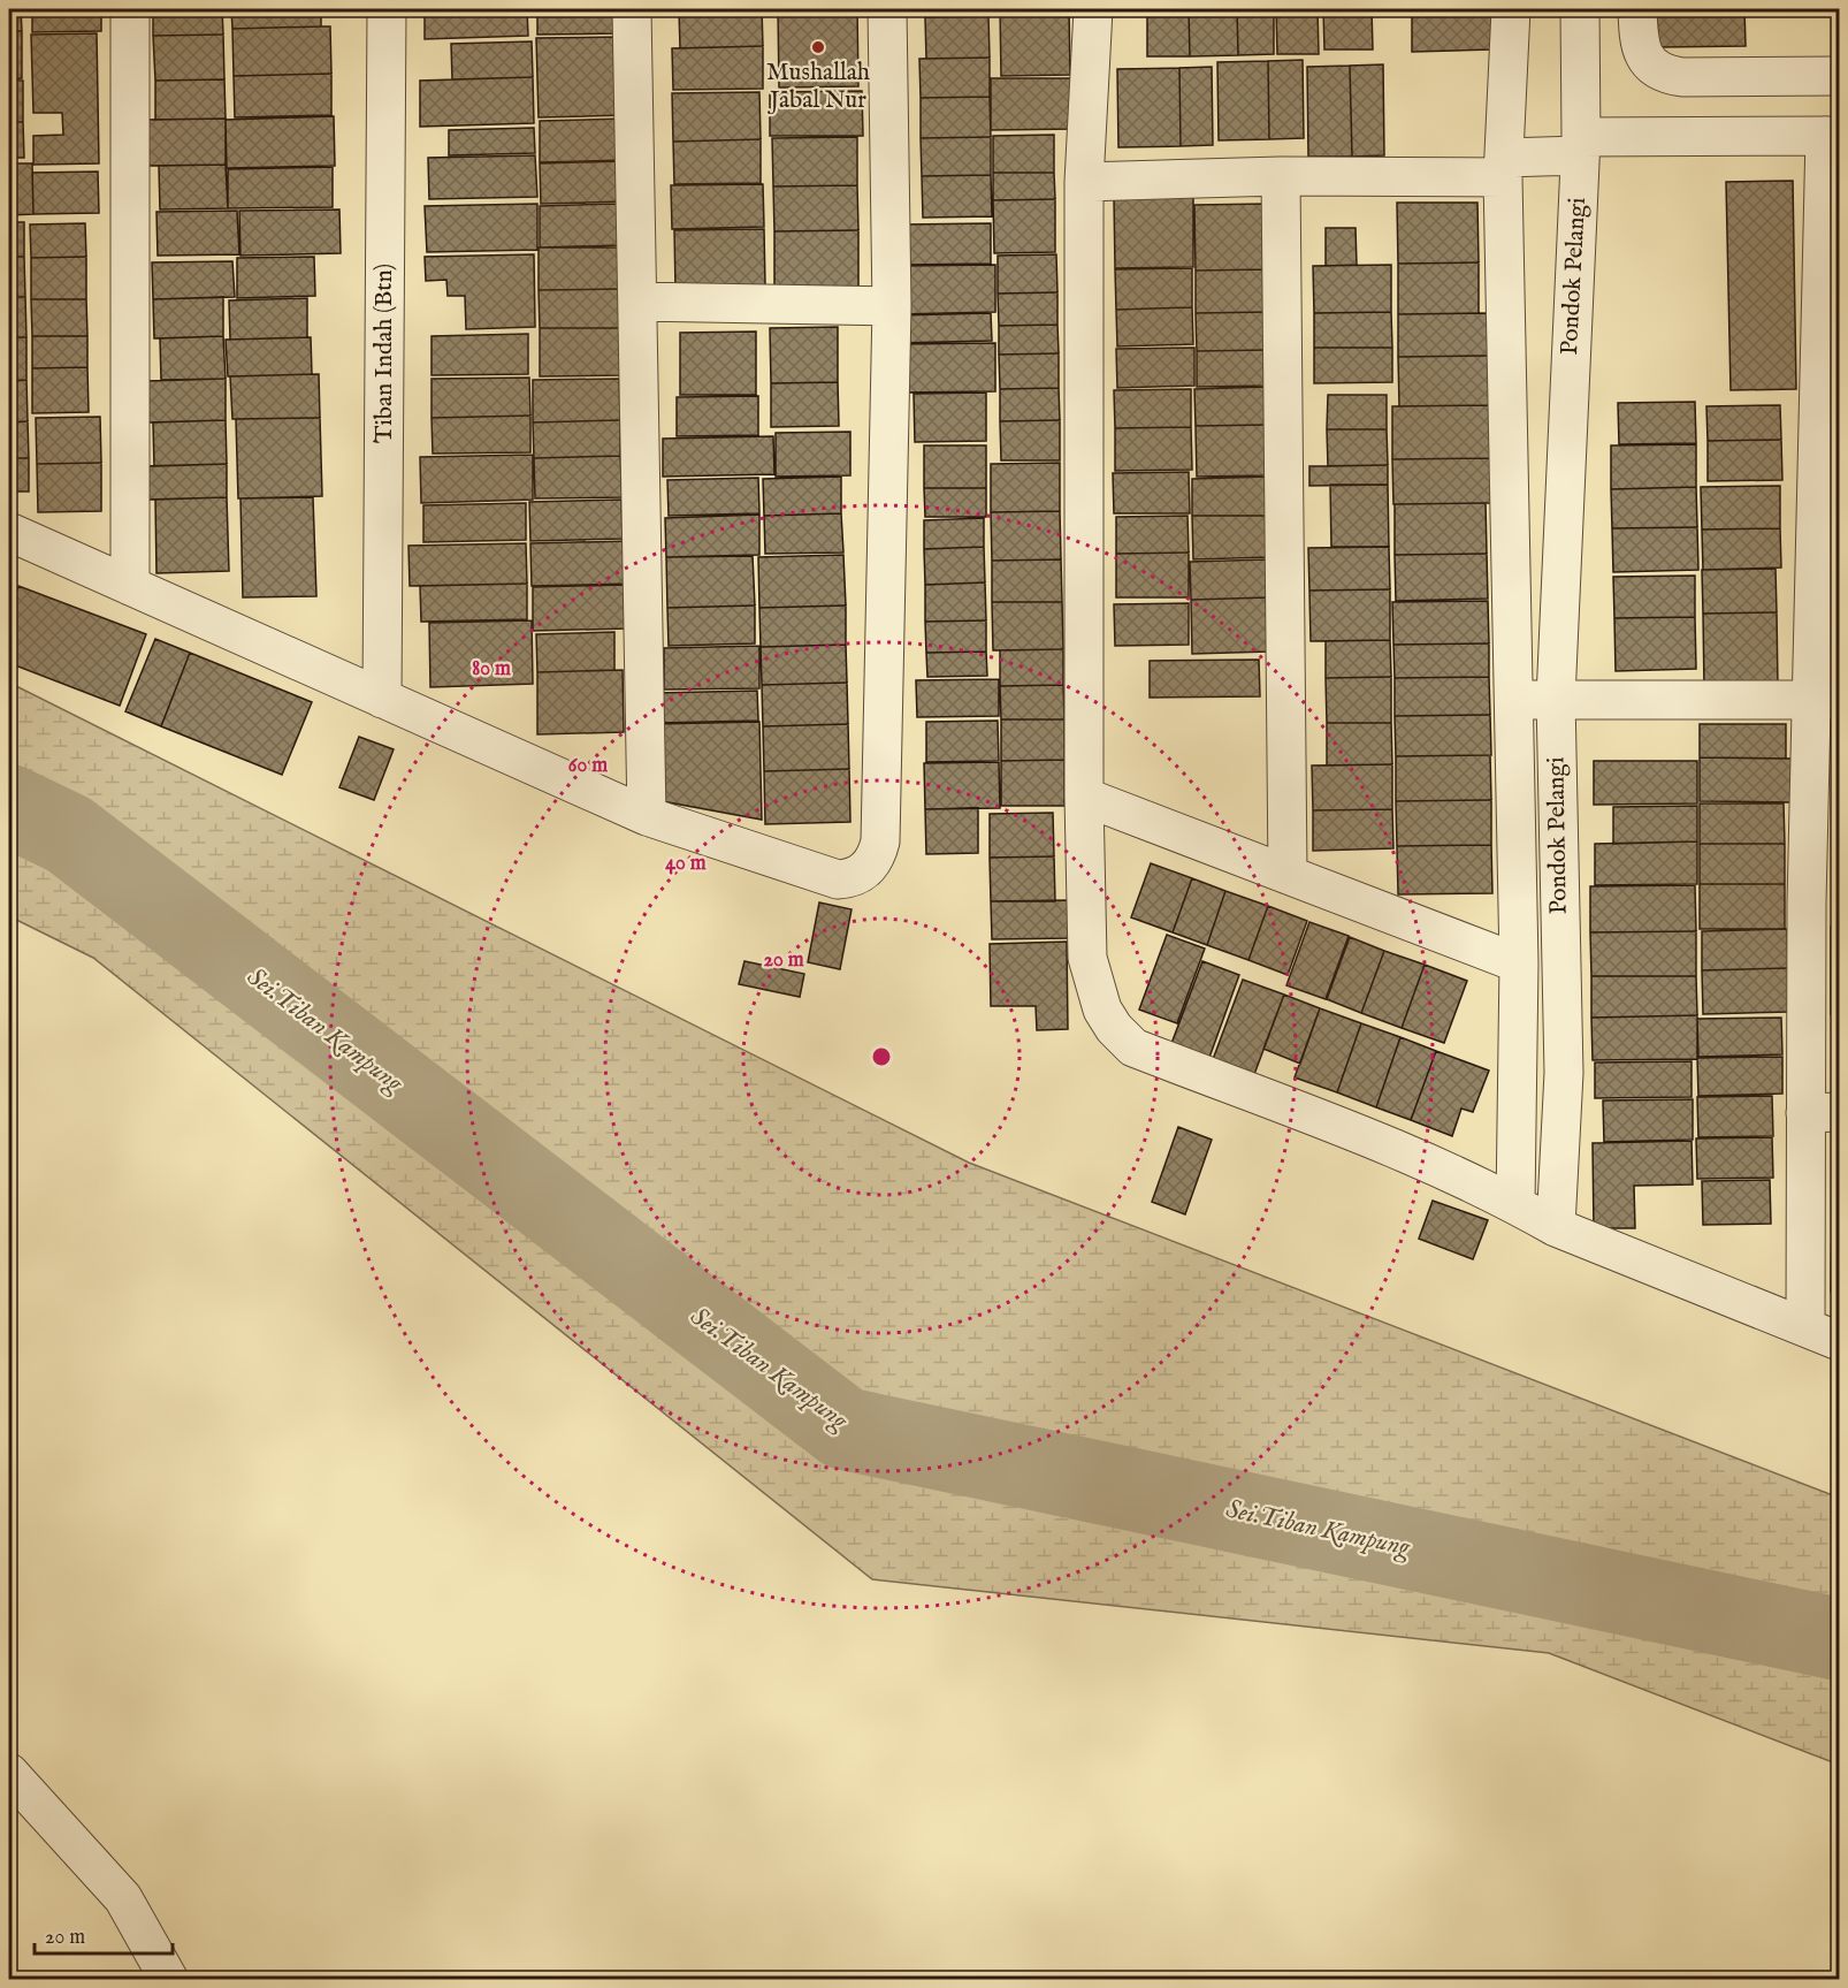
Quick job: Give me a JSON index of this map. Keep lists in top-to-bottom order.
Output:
{
  "streets": {
    "street": ["Pondok Pelangi", "Tiban Indah (Btn)"]
  },
  "water": ["Sei.Tiban Kampung"],
  "places": ["Mushallah Jabal Nur"],
  "scale_bar": "20 m",
  "rings": [
    "80 m",
    "60 m",
    "40 m",
    "20 m"
  ]
}
